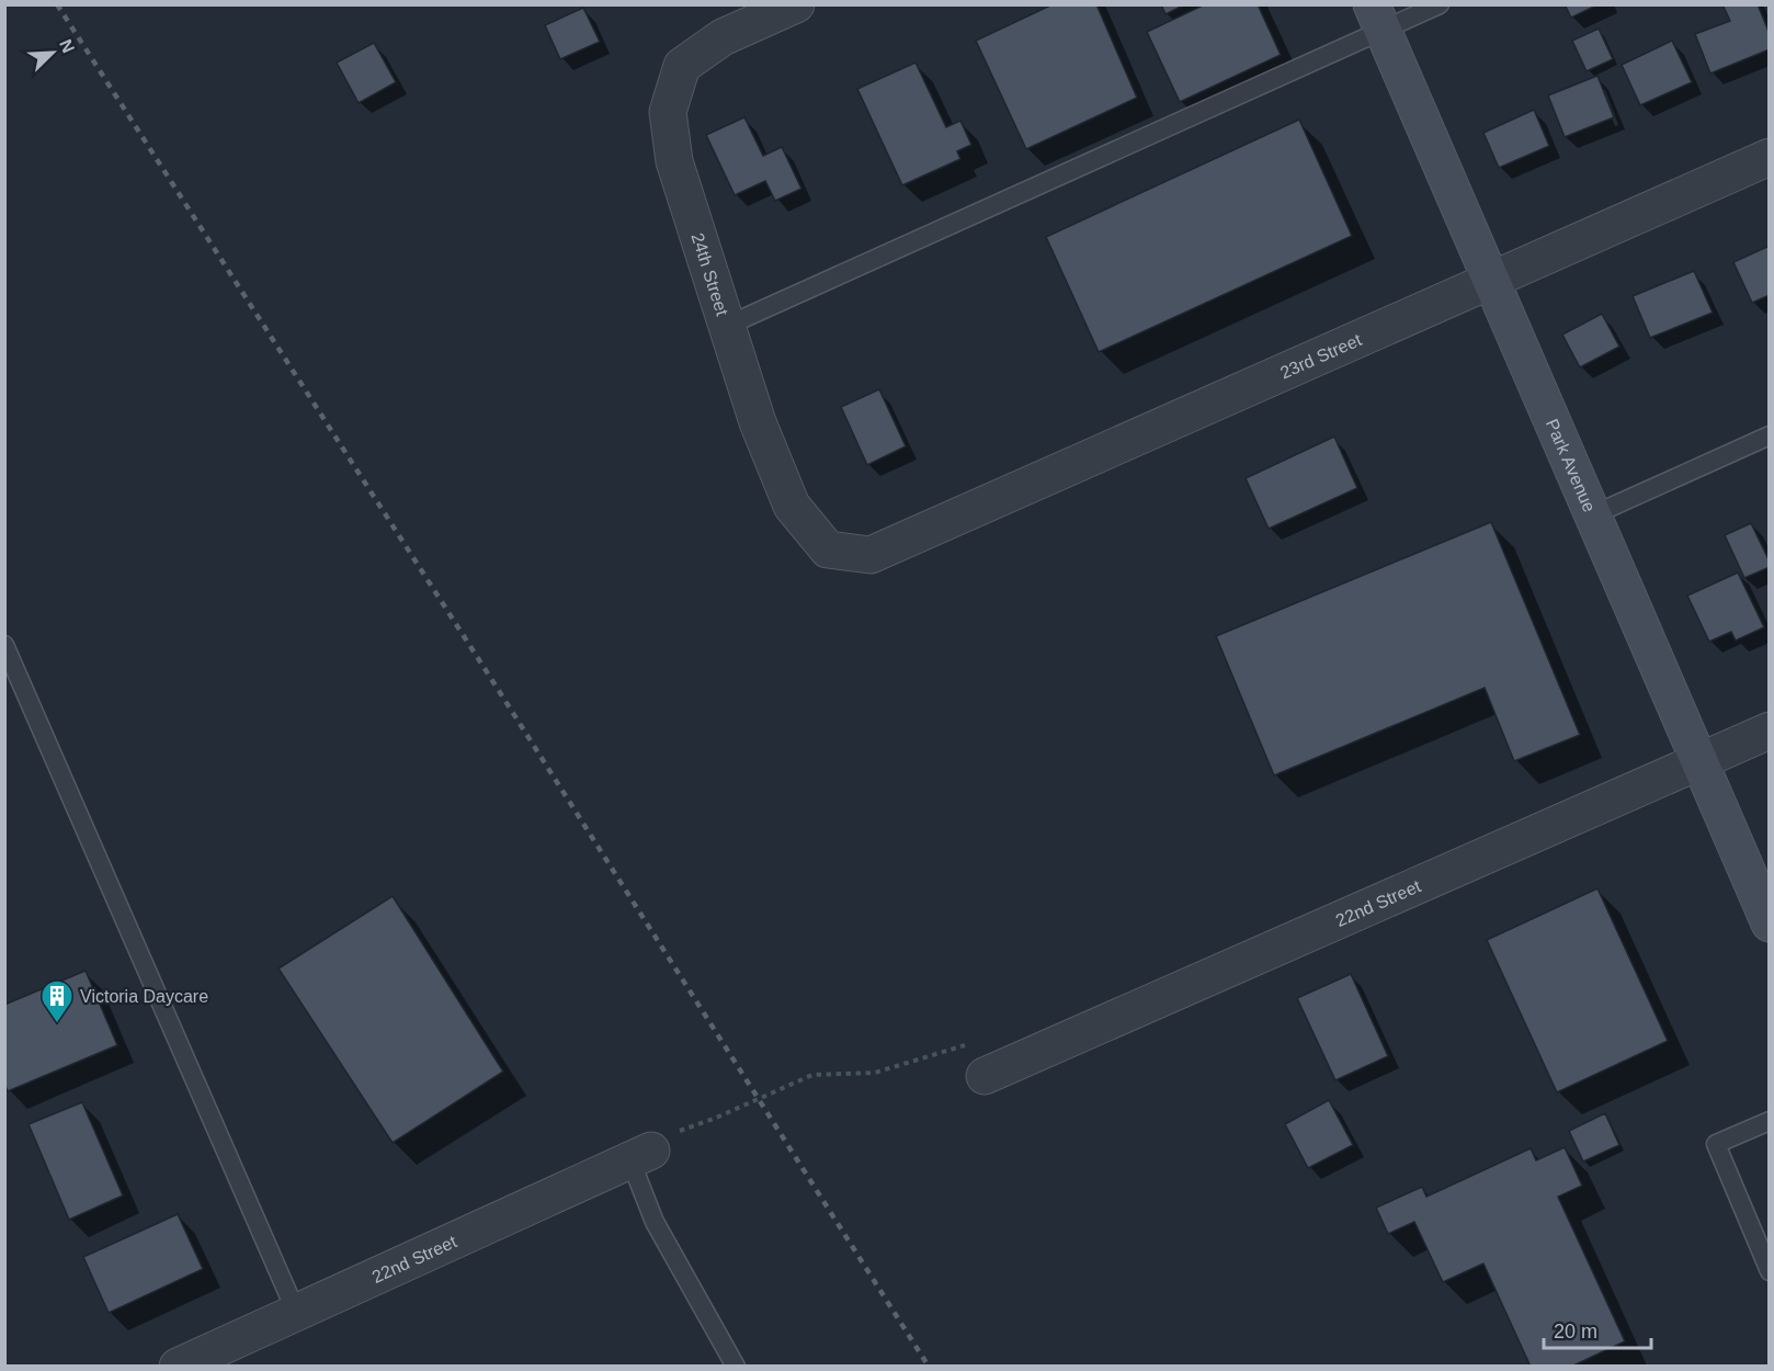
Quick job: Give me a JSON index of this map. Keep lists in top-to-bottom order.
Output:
{
  "streets": {
    "street": [
      "24th Street",
      "23rd Street",
      "Park Avenue",
      "22nd Street"
    ]
  },
  "crossings": [
    ["24th Street", "23rd Street"],
    ["23rd Street", "Park Avenue"],
    ["Park Avenue", "22nd Street"]
  ],
  "places": {
    "building": ["Victoria Daycare"]
  },
  "scale_bar": "20 m",
  "north": "top right"
}
